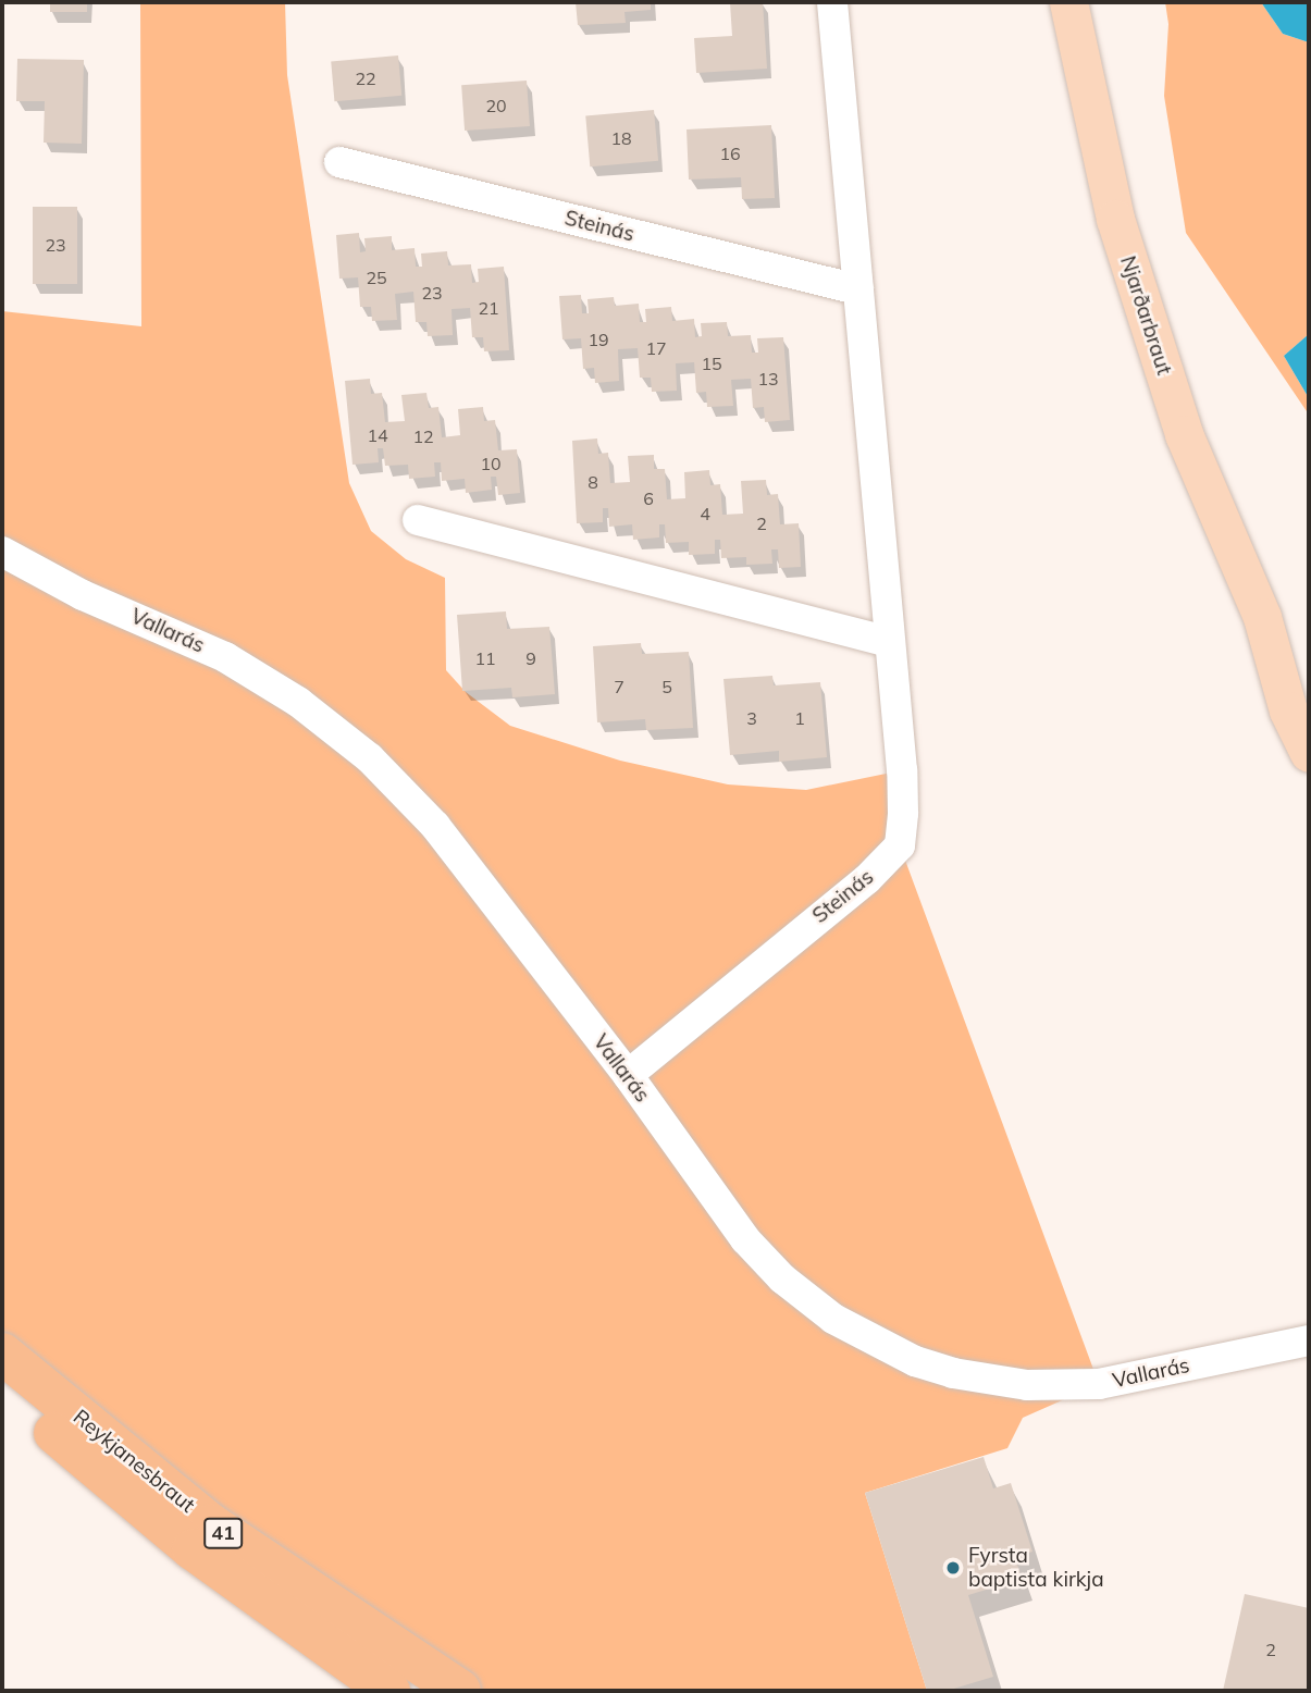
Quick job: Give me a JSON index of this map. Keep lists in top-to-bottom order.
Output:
{
  "streets": {
    "highway": ["Reykjanesbraut", "41"],
    "main road": ["Njarðarbraut"],
    "street": ["Steinás", "Vallarás"]
  },
  "crossings": [
    ["Steinás", "Vallarás"]
  ],
  "places": ["Fyrsta baptista kirkja"],
  "house_numbers": [
    "22",
    "20",
    "18",
    "16",
    "23",
    "25",
    "23",
    "21",
    "19",
    "17",
    "15",
    "13",
    "14",
    "12",
    "10",
    "8",
    "6",
    "4",
    "2",
    "11",
    "9",
    "7",
    "5",
    "3",
    "1",
    "2"
  ]
}
